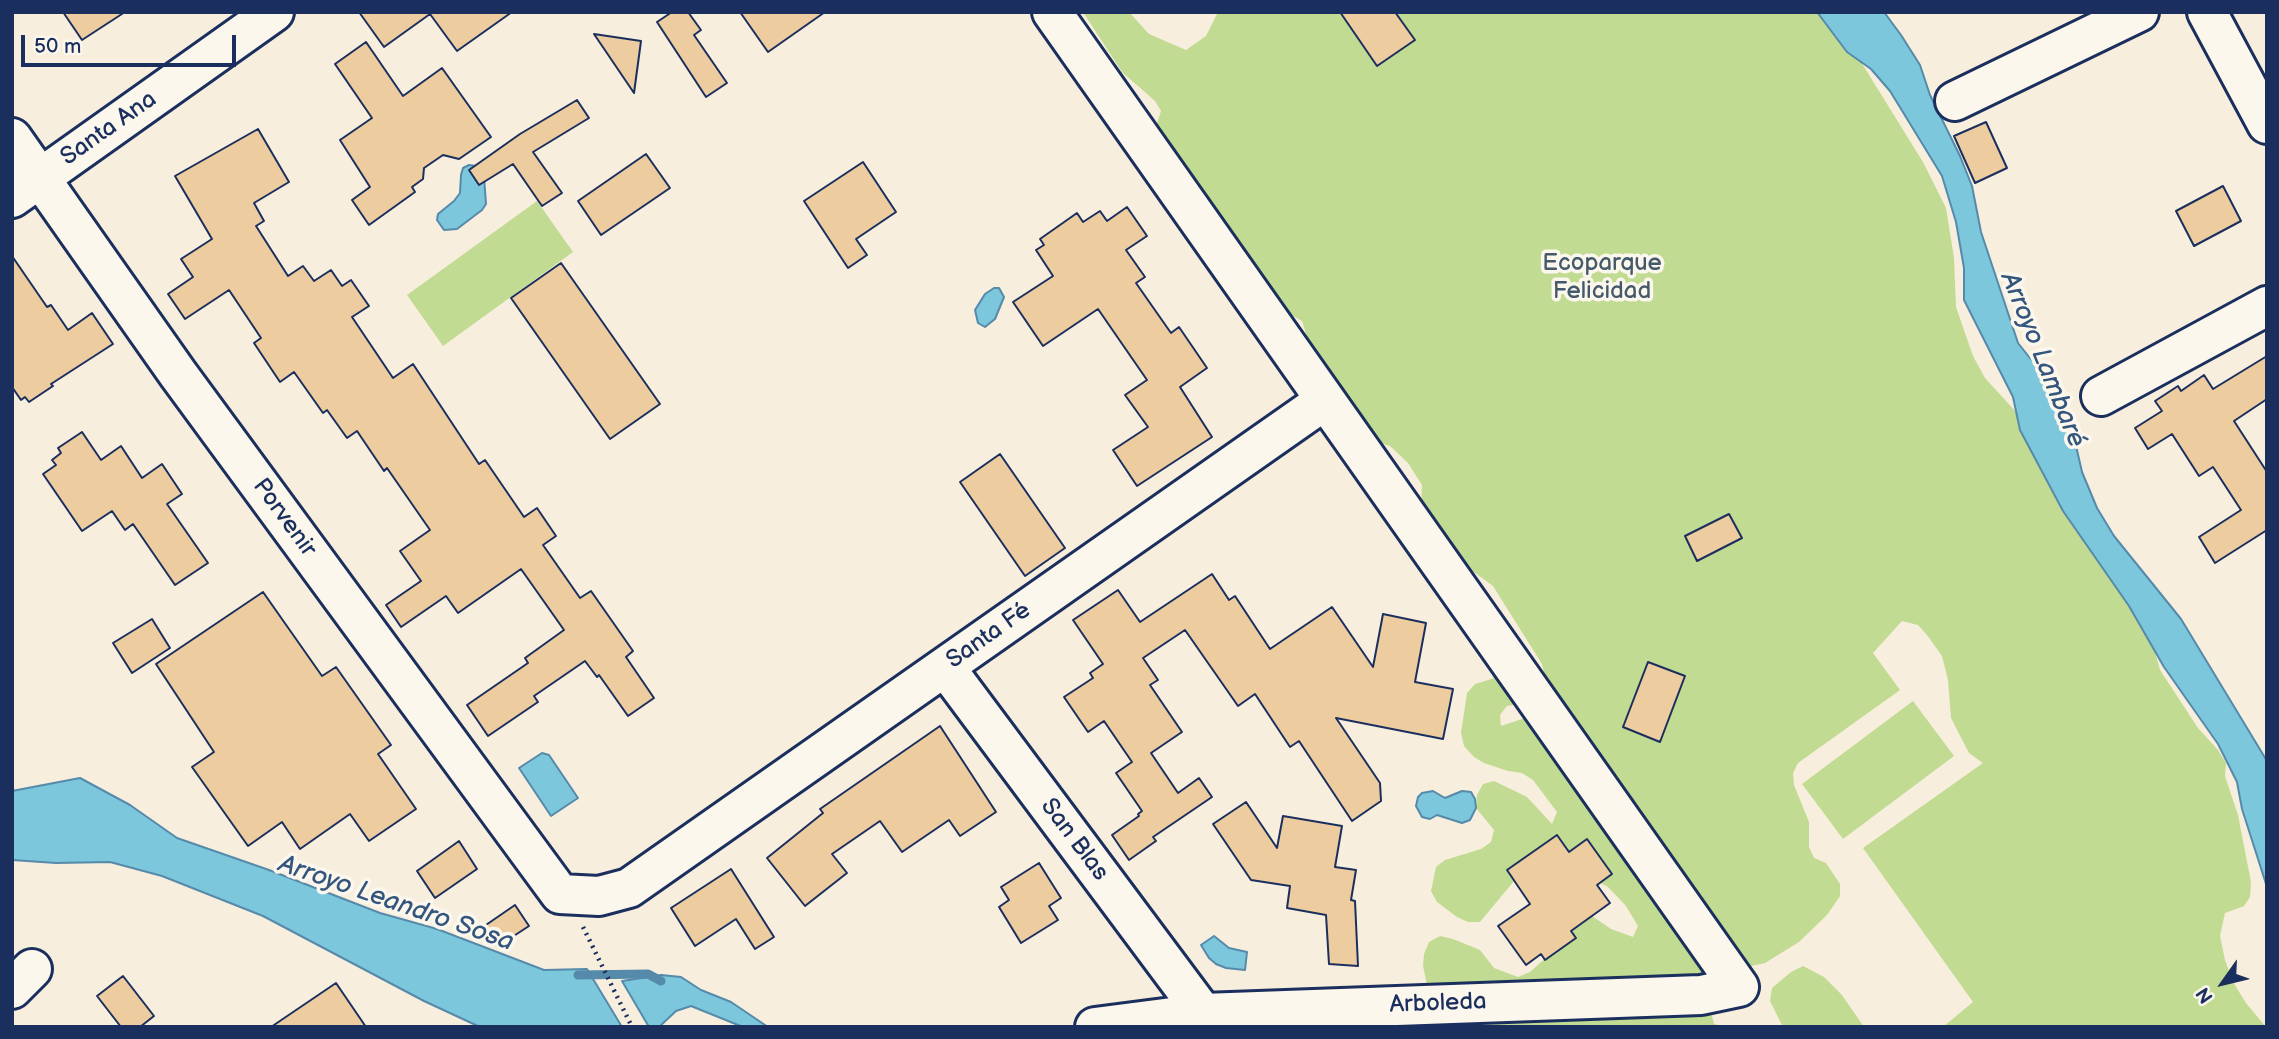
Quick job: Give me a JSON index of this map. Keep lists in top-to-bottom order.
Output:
{
  "streets": {
    "street": [
      "Santa Ana",
      "Porvenir",
      "Santa Fé",
      "San Blas",
      "Arboleda"
    ]
  },
  "crossings": [
    ["Santa Ana", "Porvenir"],
    ["Porvenir", "Santa Fé"],
    ["Santa Fé", "San Blas"],
    ["Santa Fé", "Arboleda"],
    ["San Blas", "Arboleda"]
  ],
  "water": ["Arroyo Lambaré", "Arroyo Leandro Sosa"],
  "parks": ["Ecoparque Felicidad"],
  "scale_bar": "50 m",
  "north": "bottom left"
}
